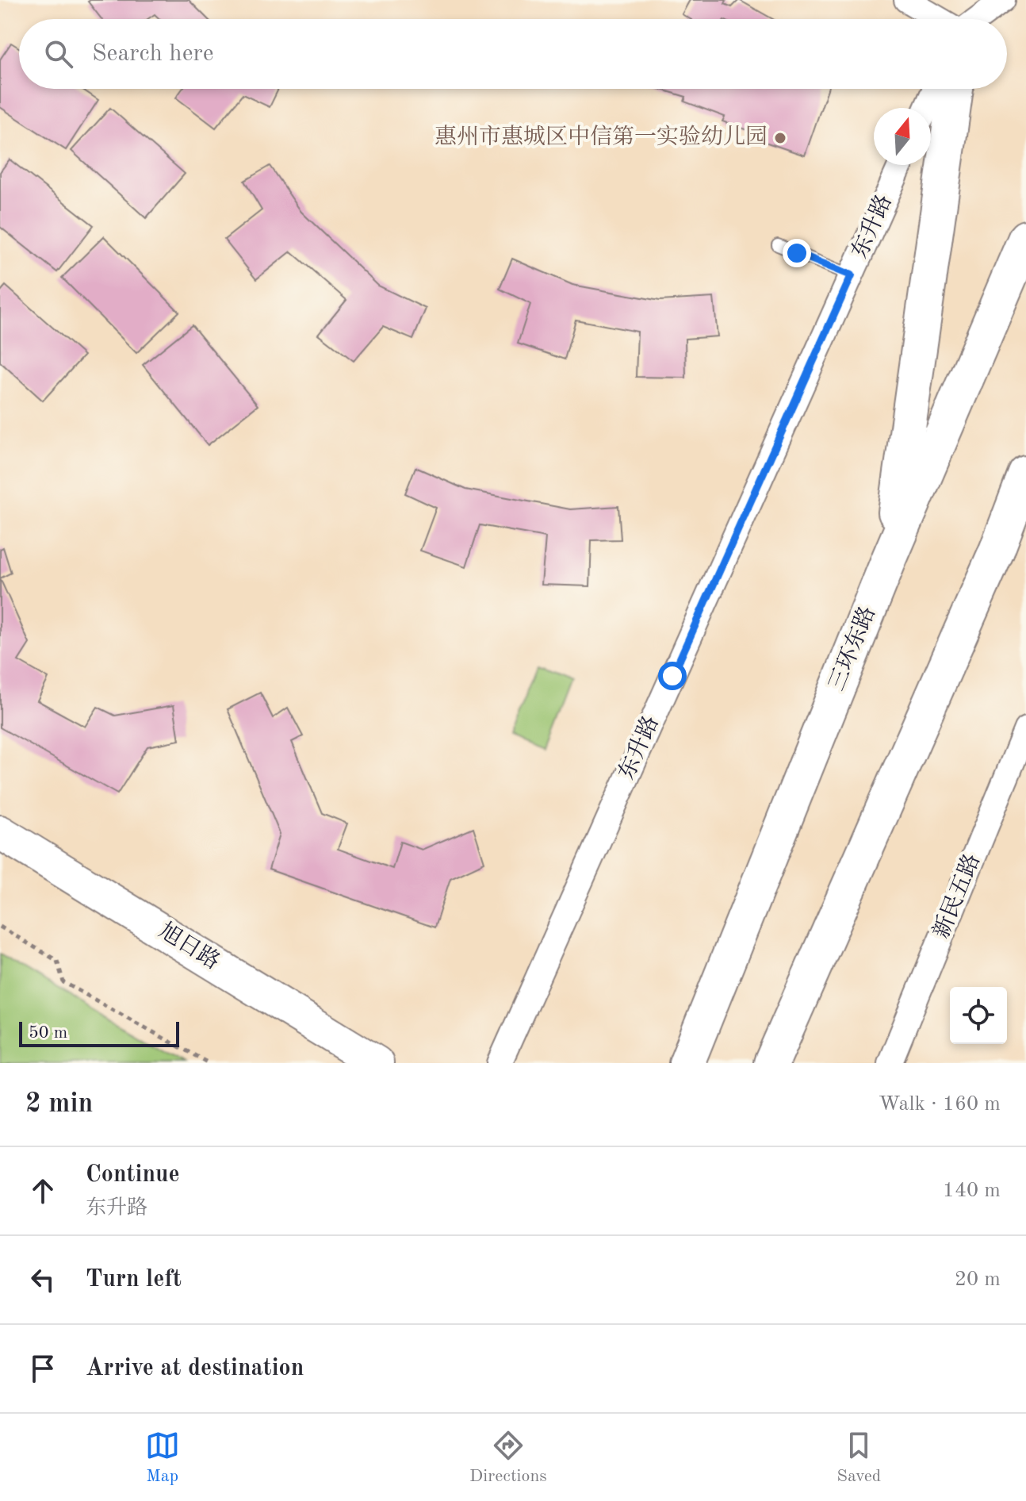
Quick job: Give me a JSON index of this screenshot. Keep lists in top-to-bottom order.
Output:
{
  "streets": {
    "highway": ["三环东路"],
    "main road": ["旭日路"],
    "street": ["东升路", "新民五路"]
  },
  "places": ["惠州市惠城区中信第一实验幼儿园"],
  "scale_bar": "50 m",
  "north": "top",
  "page": {
    "search": "Search here",
    "scale": "50 m",
    "heading": ["2 min", "Walk · 160 m"],
    "list": [
      ["Continue", "东升路", "140 m"],
      ["Turn left", "20 m"],
      "Arrive at destination"
    ],
    "nav": ["Map", "Directions", "Saved"]
  }
}
